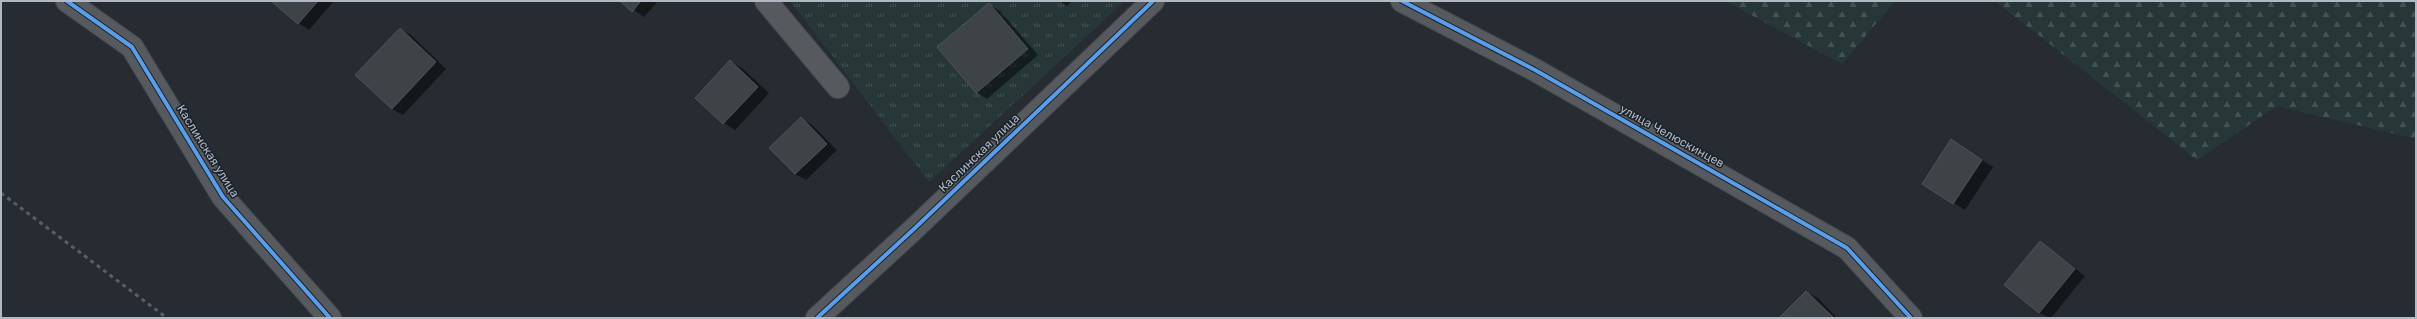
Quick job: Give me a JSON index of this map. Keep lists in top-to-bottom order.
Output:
{
  "streets": {
    "street": ["улица Челюскинцев", "Каслинская улица"]
  }
}
